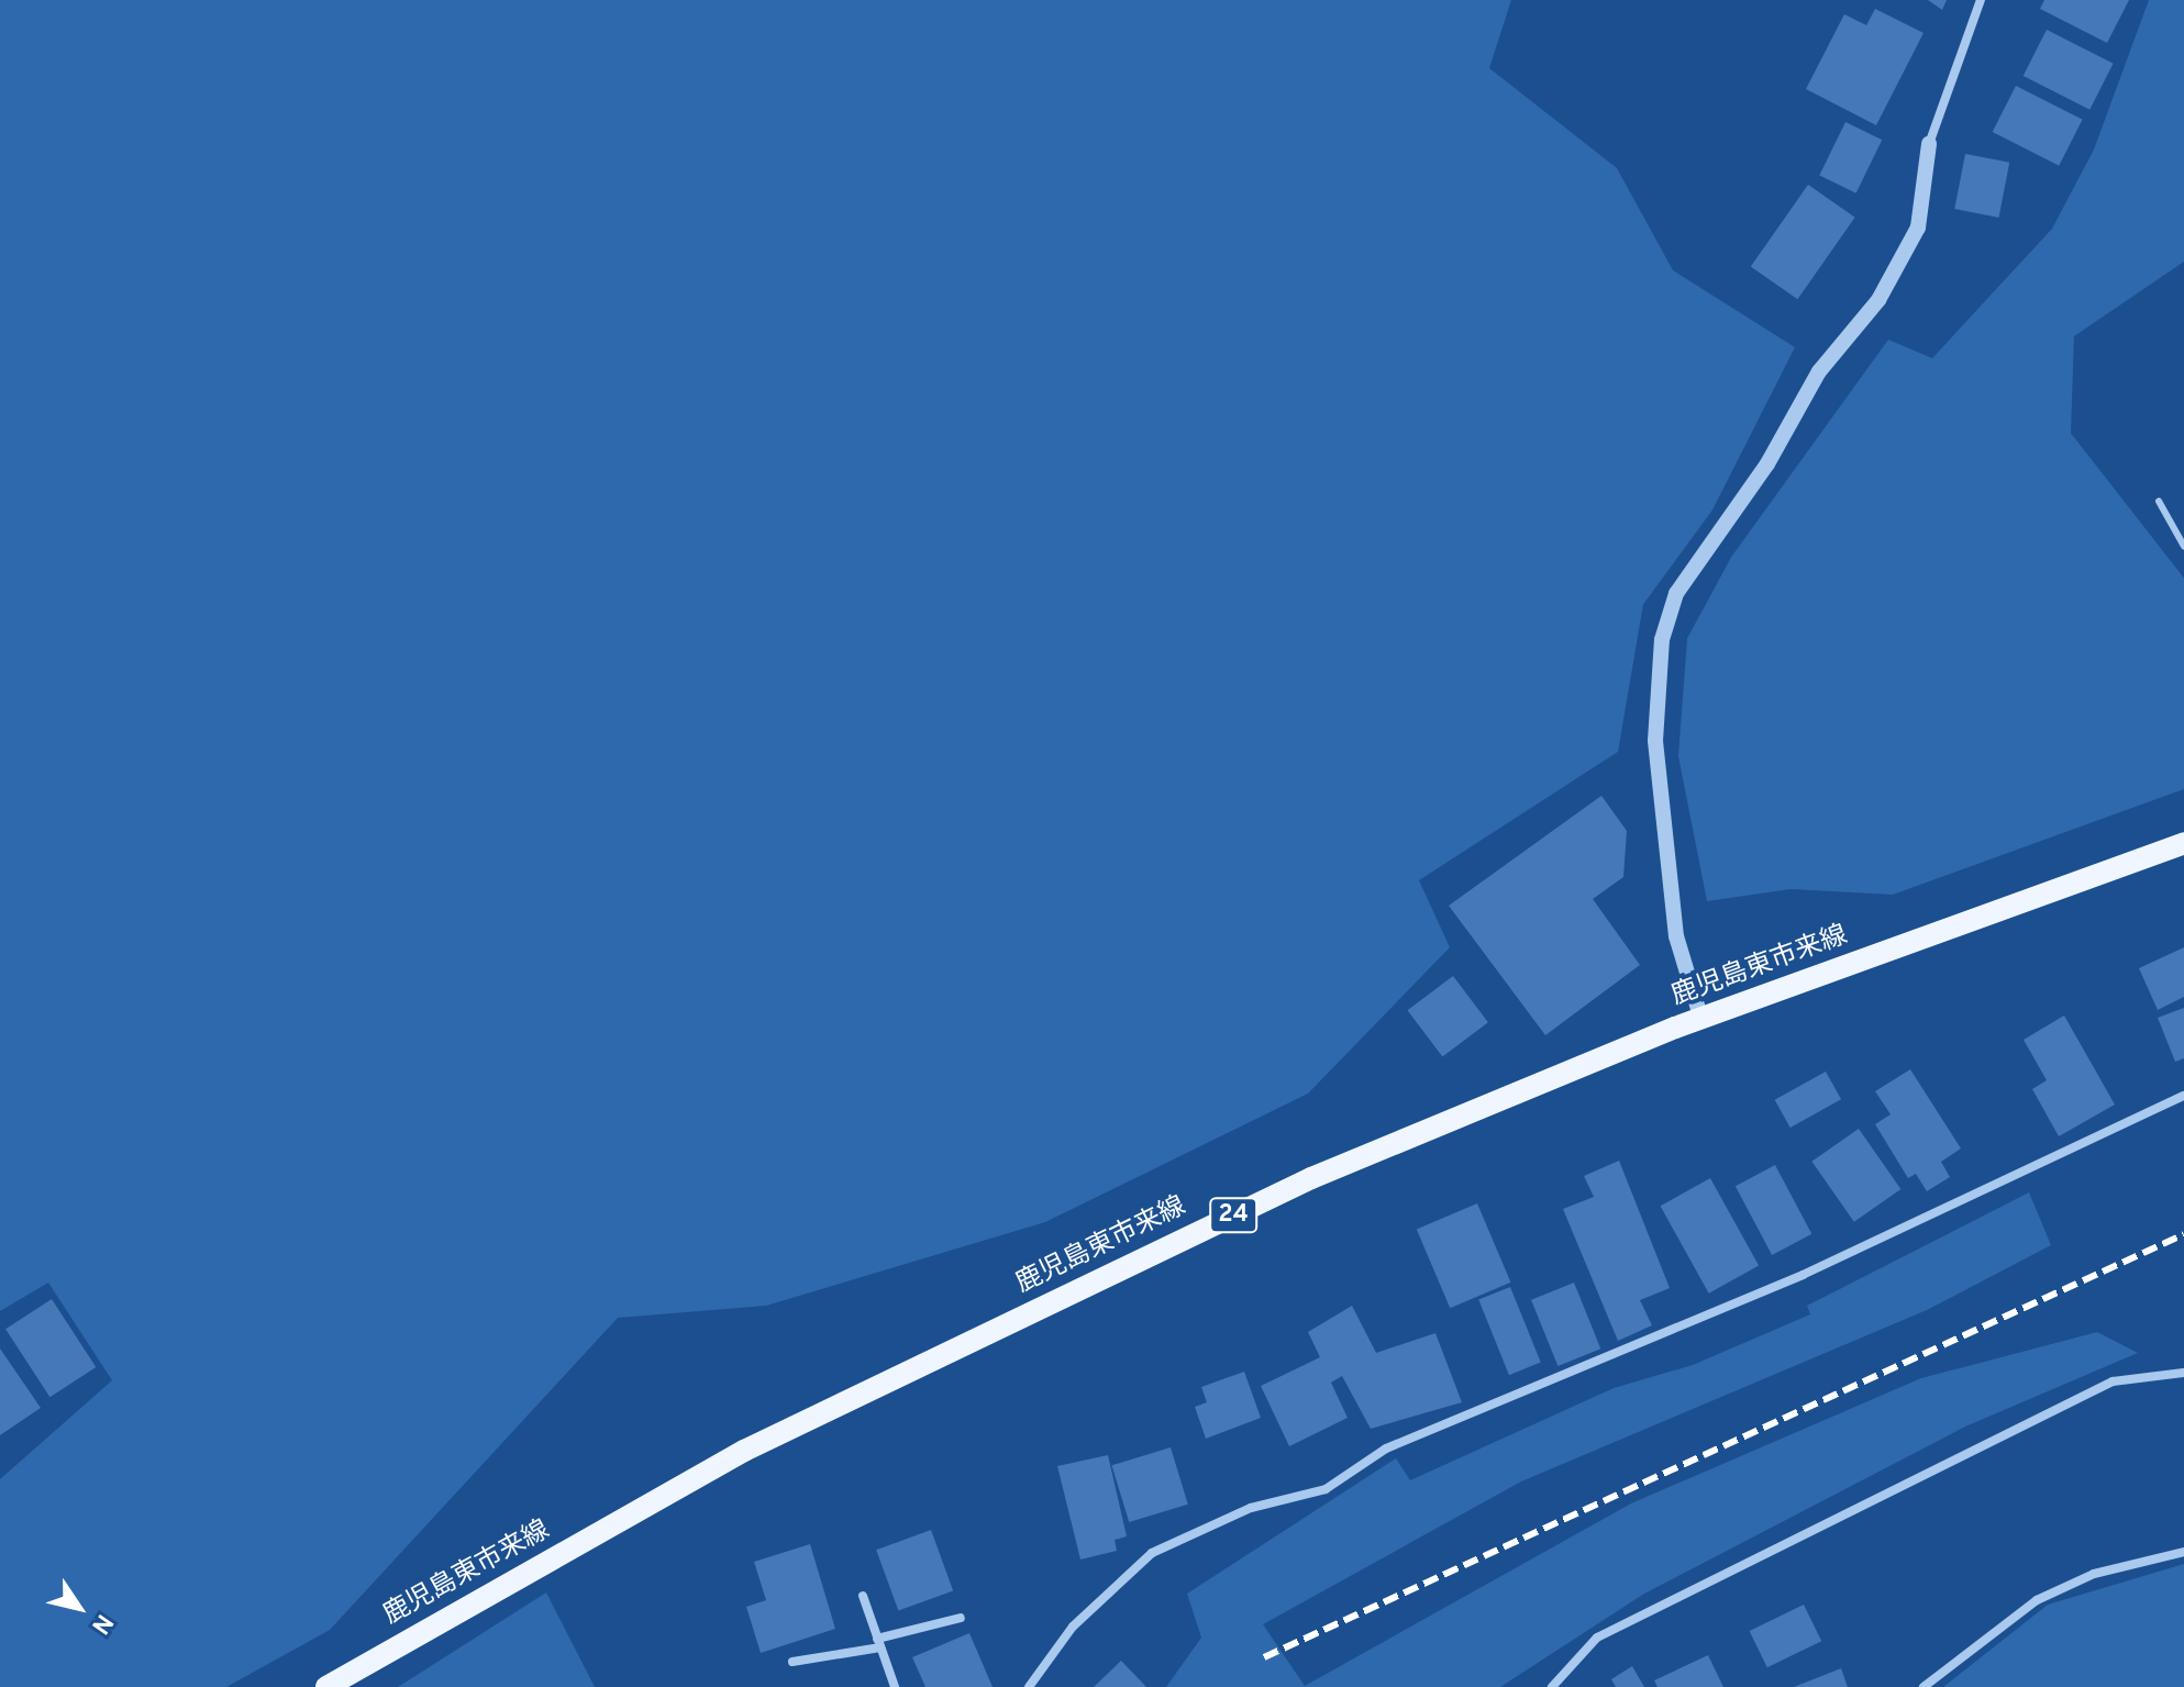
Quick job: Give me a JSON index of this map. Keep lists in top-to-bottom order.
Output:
{
  "streets": {
    "main road": ["鹿児島東市来線", "24"]
  },
  "north": "bottom right"
}
